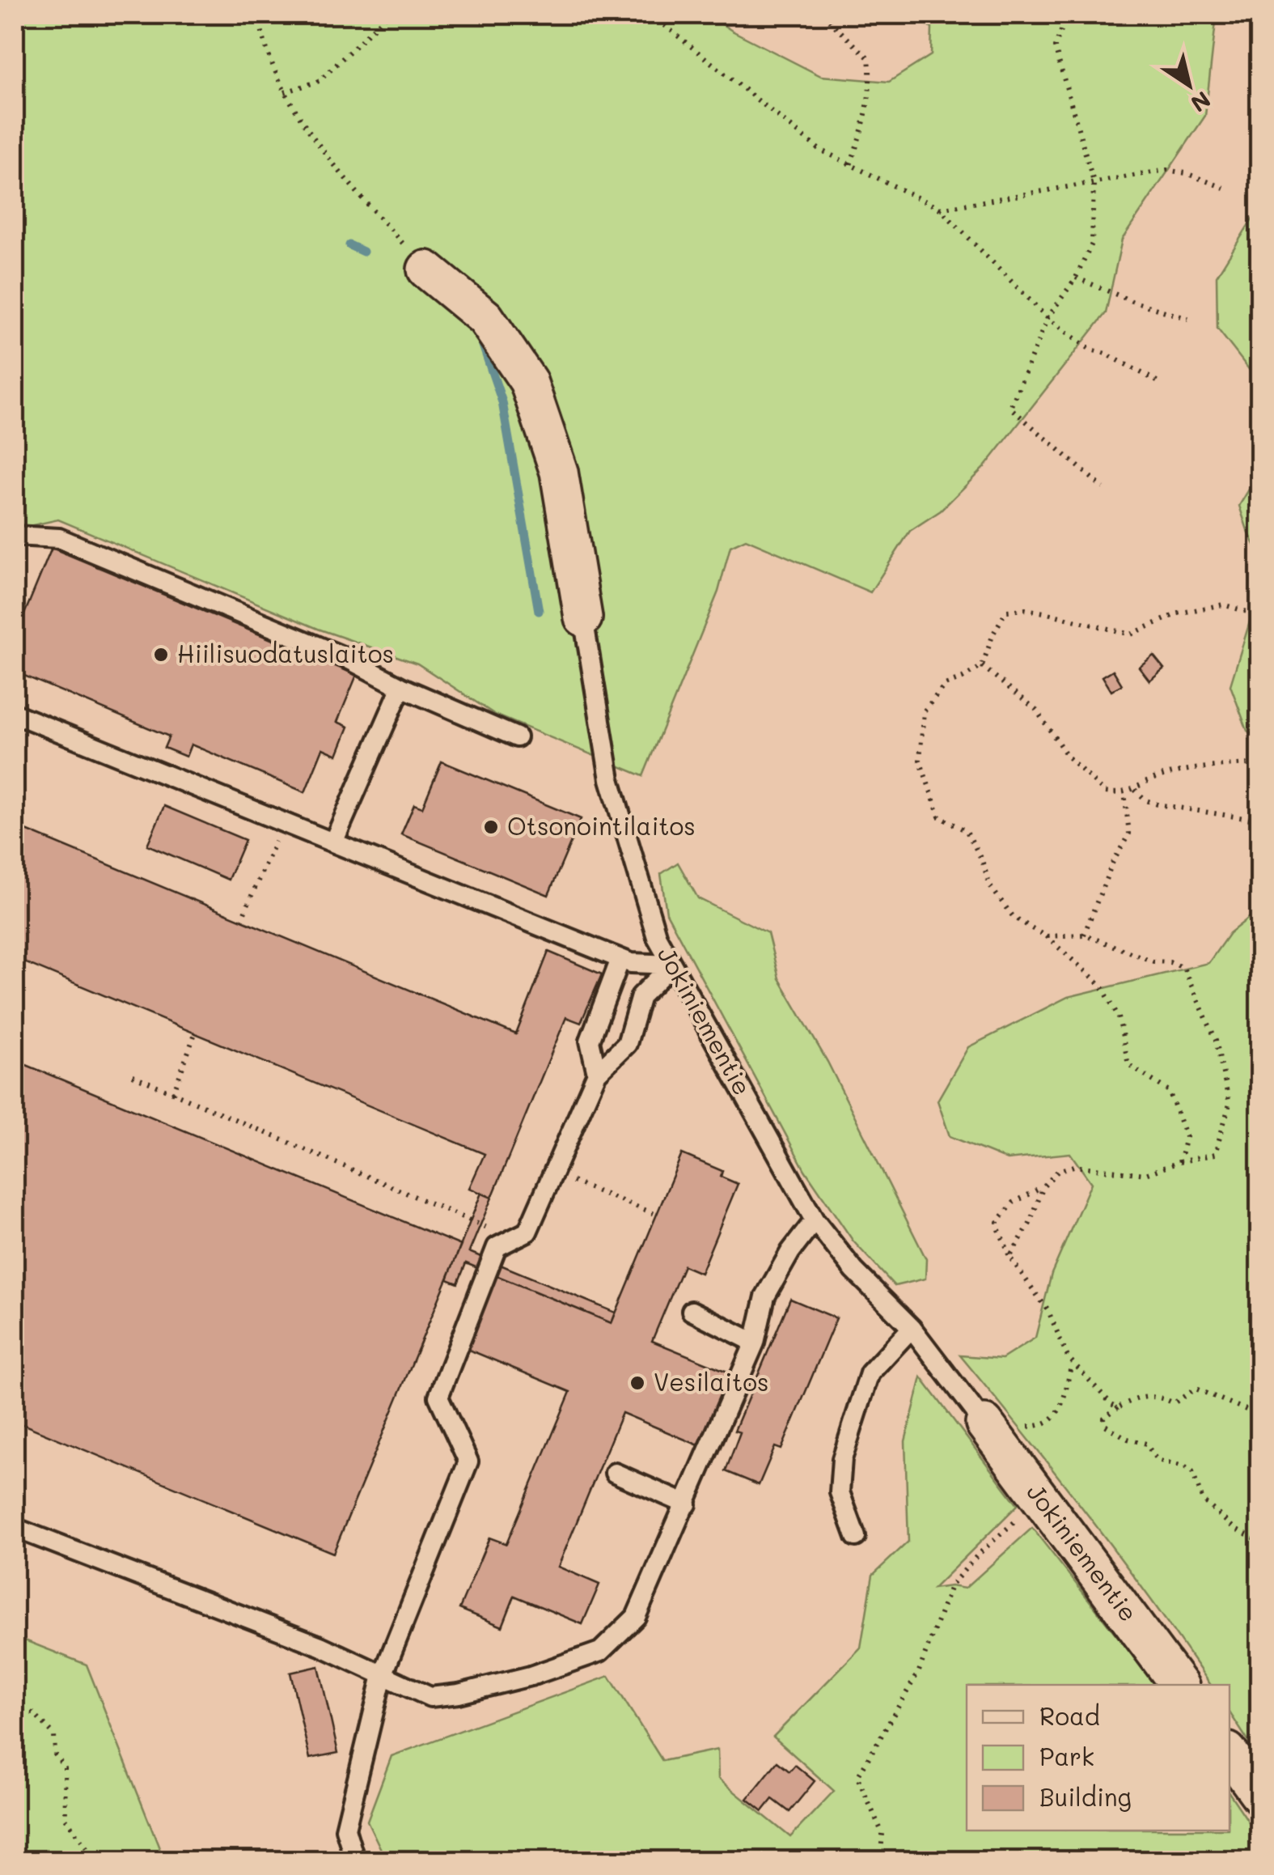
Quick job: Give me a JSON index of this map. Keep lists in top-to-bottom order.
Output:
{
  "streets": {
    "street": ["Jokiniementie"]
  },
  "places": ["Hiilisuodatuslaitos", "Otsonointilaitos", "Vesilaitos"],
  "legend": ["Road", "Park", "Building"],
  "north": "bottom right"
}
